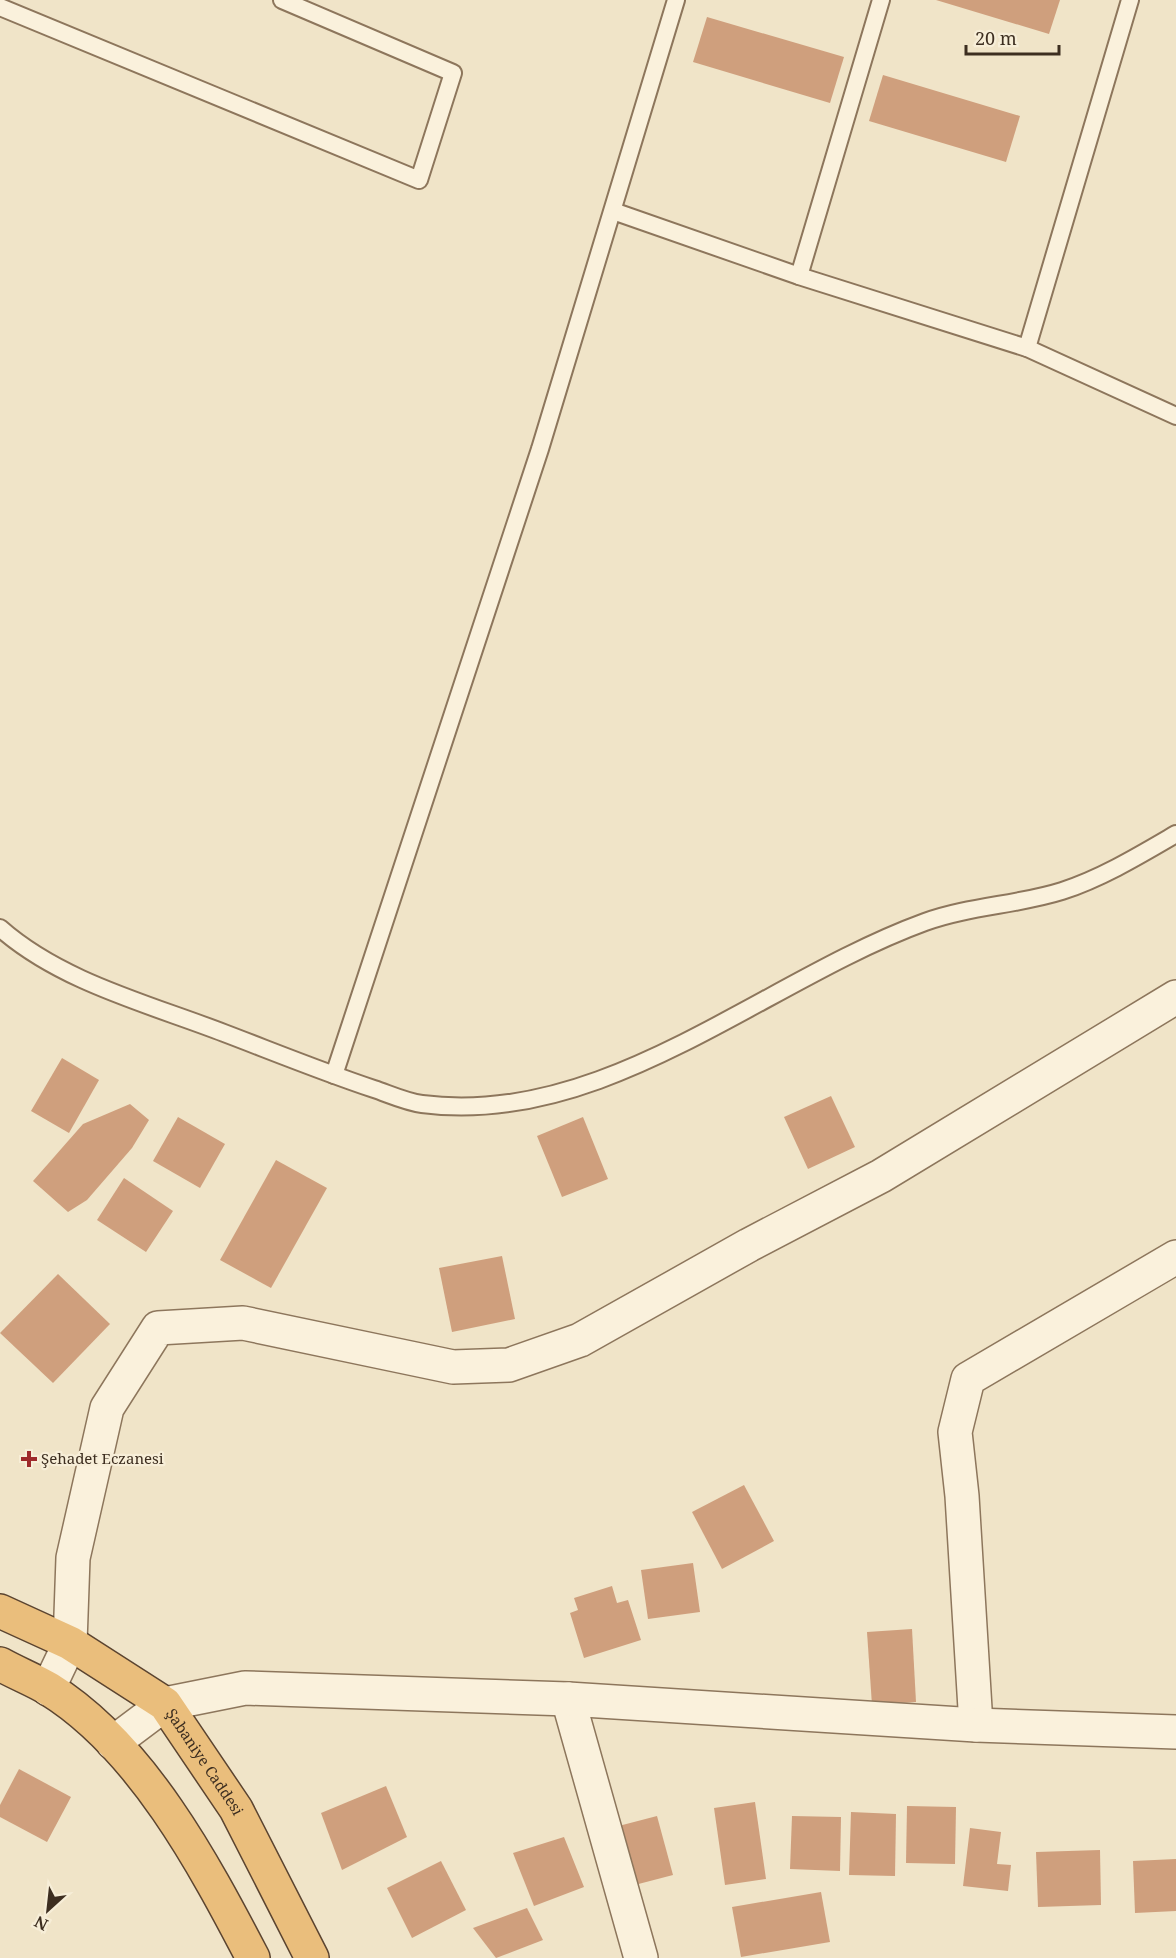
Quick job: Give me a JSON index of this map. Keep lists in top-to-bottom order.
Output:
{
  "streets": {
    "highway": ["Şabaniye Caddesi"]
  },
  "places": {
    "health": ["Şehadet Eczanesi"]
  },
  "scale_bar": "20 m",
  "north": "bottom left"
}
